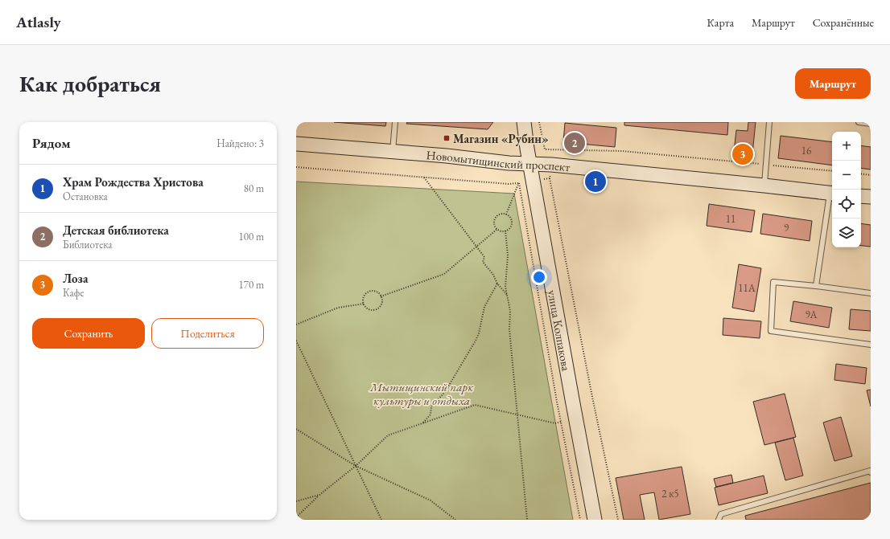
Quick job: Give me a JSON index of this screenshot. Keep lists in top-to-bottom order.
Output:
{
  "streets": {
    "main road": ["Новомытищинский проспект", "улица Колпакова"]
  },
  "crossings": [
    ["Новомытищинский проспект", "улица Колпакова"]
  ],
  "parks": ["Мытищинский парк культуры и отдыха"],
  "places": {
    "transit": ["Магазин «Рубин»"]
  },
  "house_numbers": [
    "16",
    "11",
    "9",
    "11А",
    "9А",
    "2 к5"
  ],
  "page": {
    "header": "Atlasly",
    "nav": ["Карта", "Маршрут", "Сохранённые"],
    "buttons": [
      "Маршрут",
      ["Сохранить", "Поделиться"]
    ],
    "title": "Как добраться",
    "heading": ["Рядом", "Найдено: 3"],
    "pins": ["2", "3", "1"],
    "map_buttons": ["+", "−"],
    "list": [
      {
        "mark": "1",
        "name": "Храм Рождества Христова",
        "note": "Остановка",
        "value": "80 m"
      },
      {
        "mark": "2",
        "name": "Детская библиотека",
        "note": "Библиотека",
        "value": "100 m"
      },
      {
        "mark": "3",
        "name": "Лоза",
        "note": "Кафе",
        "value": "170 m"
      }
    ]
  }
}
